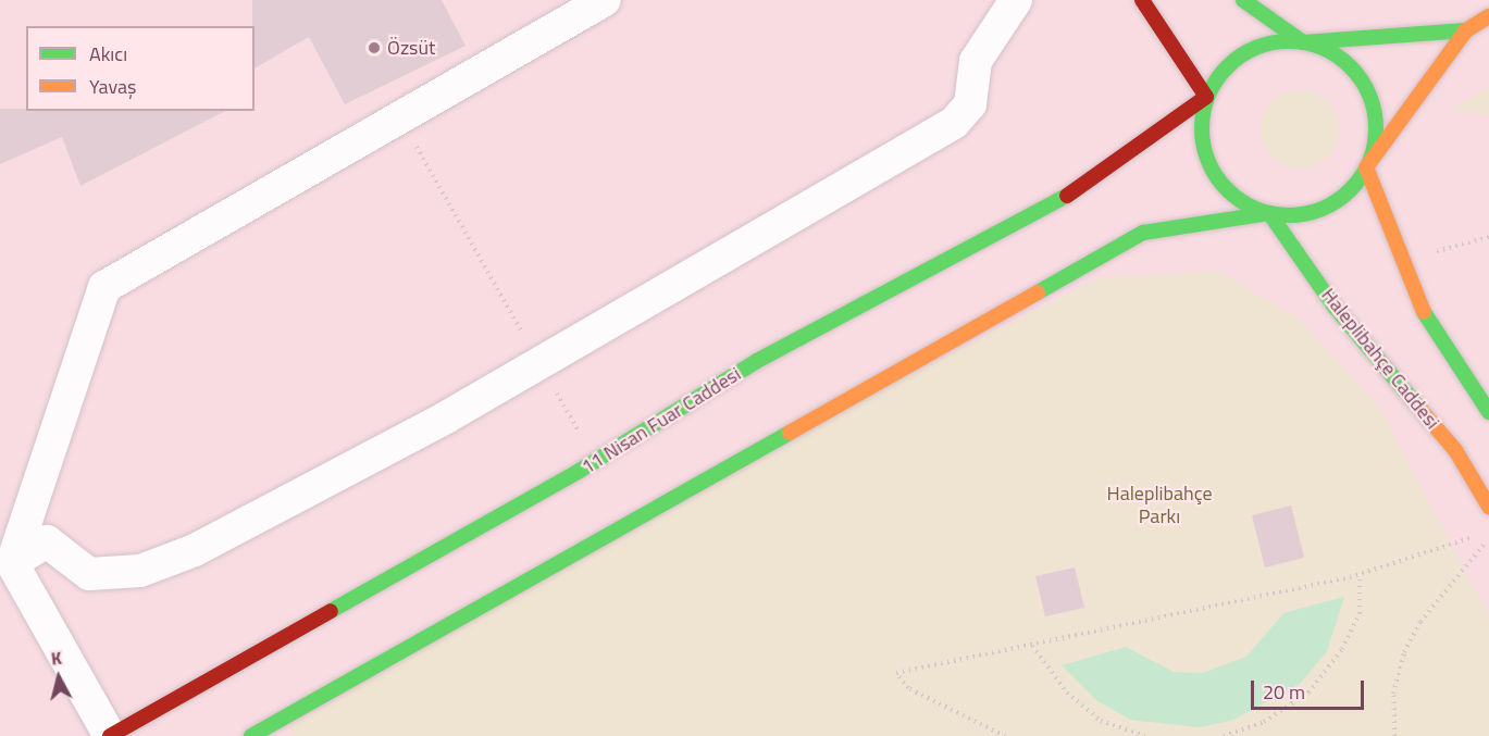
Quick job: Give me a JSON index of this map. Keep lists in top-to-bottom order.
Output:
{
  "streets": {
    "main road": ["Haleplibahçe Caddesi", "11 Nisan Fuar Caddesi"]
  },
  "crossings": [
    ["Haleplibahçe Caddesi", "11 Nisan Fuar Caddesi"]
  ],
  "parks": ["Haleplibahçe Parkı"],
  "places": ["Özsüt"],
  "legend": ["Akıcı", "Yavaş"],
  "scale_bar": "20 m",
  "north": "top"
}
